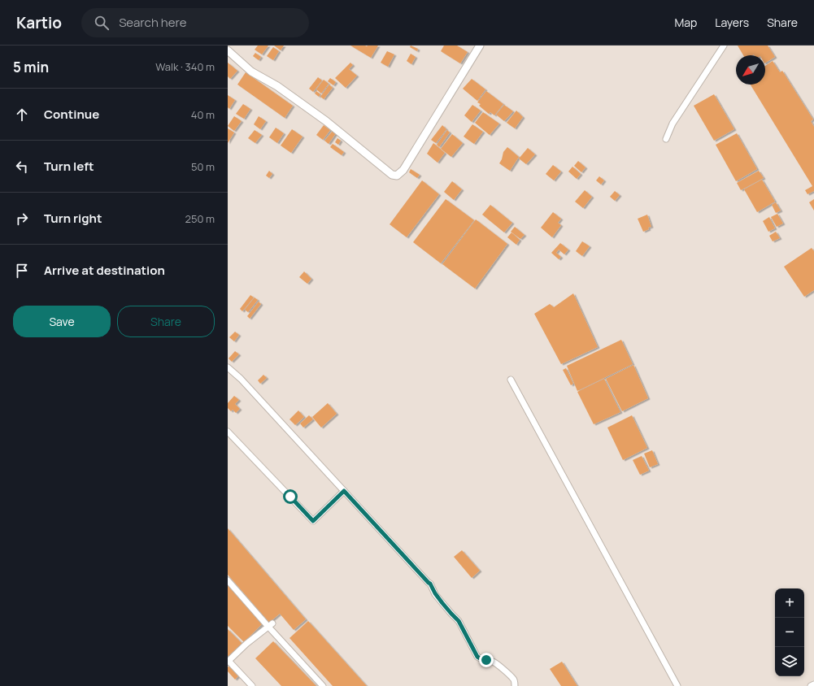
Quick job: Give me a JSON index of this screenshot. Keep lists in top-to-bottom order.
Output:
{
  "north": "bottom left",
  "page": {
    "header": "Kartio",
    "search": "Search here",
    "nav": ["Map", "Layers", "Share"],
    "heading": ["5 min", "Walk · 340 m"],
    "list": [
      ["Continue", "40 m"],
      ["Turn left", "50 m"],
      ["Turn right", "250 m"],
      "Arrive at destination"
    ],
    "buttons": ["Save", "Share"],
    "map_buttons": ["+", "−"]
  }
}
